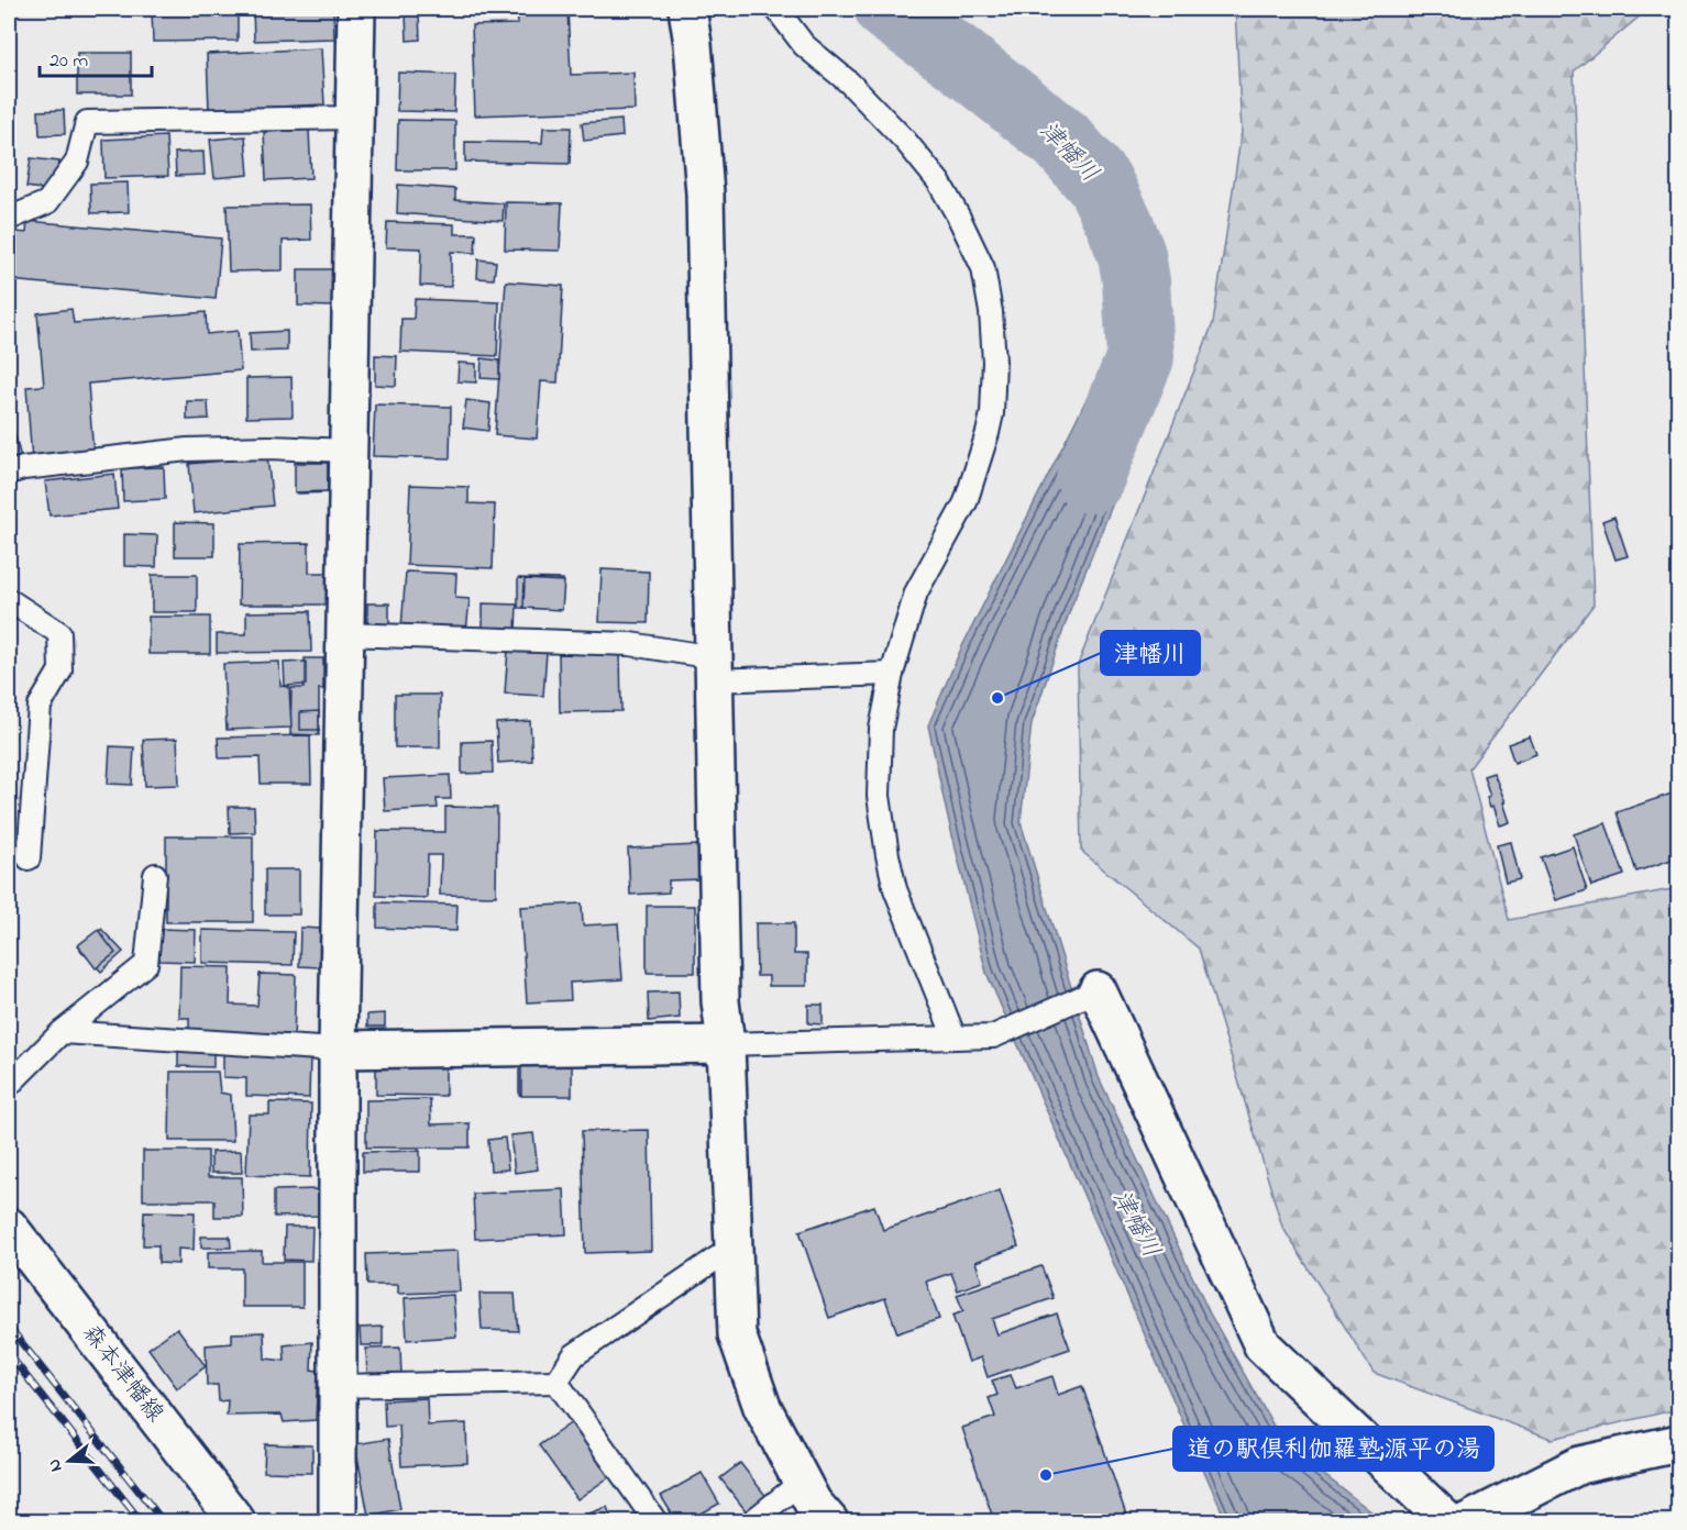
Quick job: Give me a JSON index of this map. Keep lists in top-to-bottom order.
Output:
{
  "streets": {
    "street": ["森本津幡線"]
  },
  "water": ["津幡川"],
  "places": ["津幡川", "道の駅倶利伽羅塾;源平の湯"],
  "scale_bar": "20 m",
  "north": "left"
}
